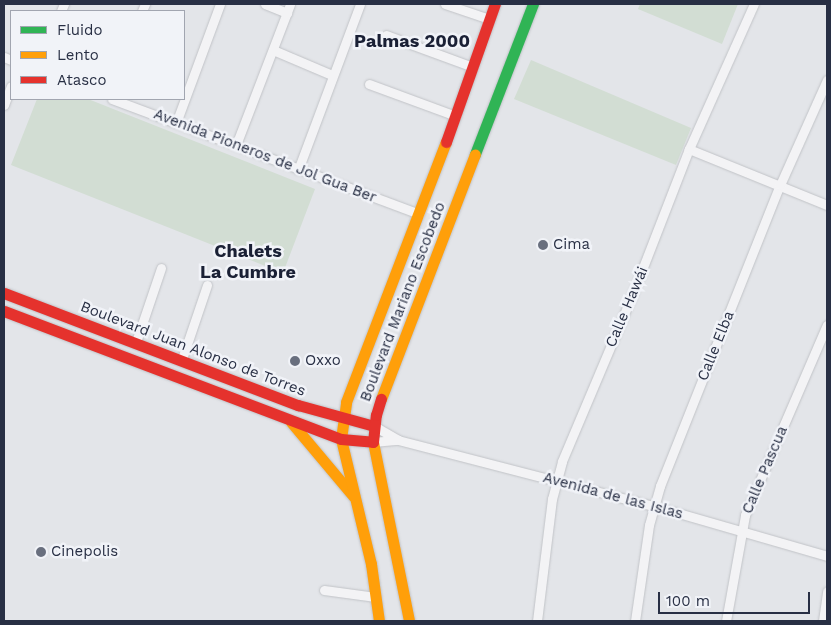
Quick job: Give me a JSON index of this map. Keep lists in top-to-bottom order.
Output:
{
  "streets": {
    "main road": ["Boulevard Mariano Escobedo", "Boulevard Juan Alonso de Torres"],
    "street": [
      "Avenida Pioneros de Jol Gua Ber",
      "Calle Hawái",
      "Calle Elba",
      "Calle Pascua",
      "Avenida de las Islas"
    ]
  },
  "crossings": [
    ["Avenida Pioneros de Jol Gua Ber", "Boulevard Mariano Escobedo"],
    ["Boulevard Mariano Escobedo", "Boulevard Juan Alonso de Torres"],
    ["Boulevard Mariano Escobedo", "Avenida de las Islas"],
    ["Calle Hawái", "Avenida de las Islas"],
    ["Calle Elba", "Avenida de las Islas"],
    ["Boulevard Juan Alonso de Torres", "Avenida de las Islas"],
    ["Calle Pascua", "Avenida de las Islas"]
  ],
  "districts": ["Palmas 2000", "Chalets La Cumbre"],
  "places": ["Cima", "Oxxo", "Cinepolis"],
  "legend": ["Fluido", "Lento", "Atasco"],
  "scale_bar": "100 m"
}
